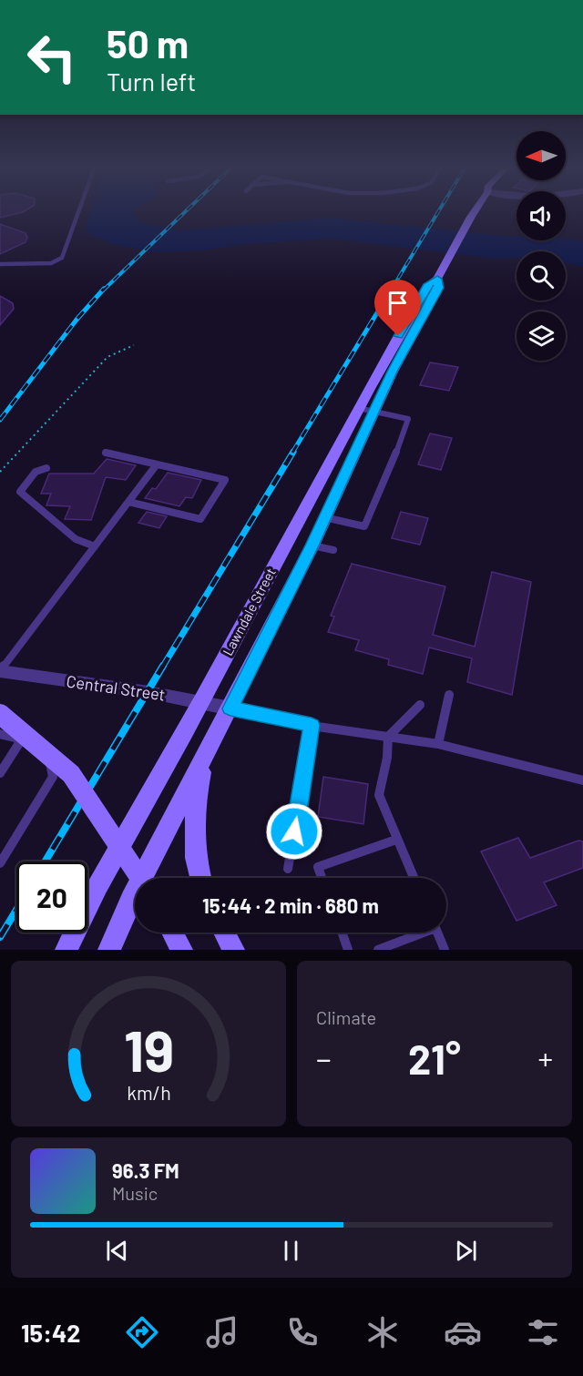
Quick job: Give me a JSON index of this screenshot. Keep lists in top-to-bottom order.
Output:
{
  "streets": {
    "main road": ["Lawndale Street"],
    "street": ["Central Street"]
  },
  "crossings": [
    ["Lawndale Street", "Central Street"]
  ],
  "north": "left",
  "page": {
    "turn": ["50 m", "Turn left"],
    "limit": "20",
    "trip": "15:44 · 2 min · 680 m",
    "tile": "Climate",
    "heat": ["−", "21°", "+"],
    "song": ["96.3 FM", "Music"],
    "tabs": "15:42",
    "gauge": ["19", "km/h"]
  }
}
